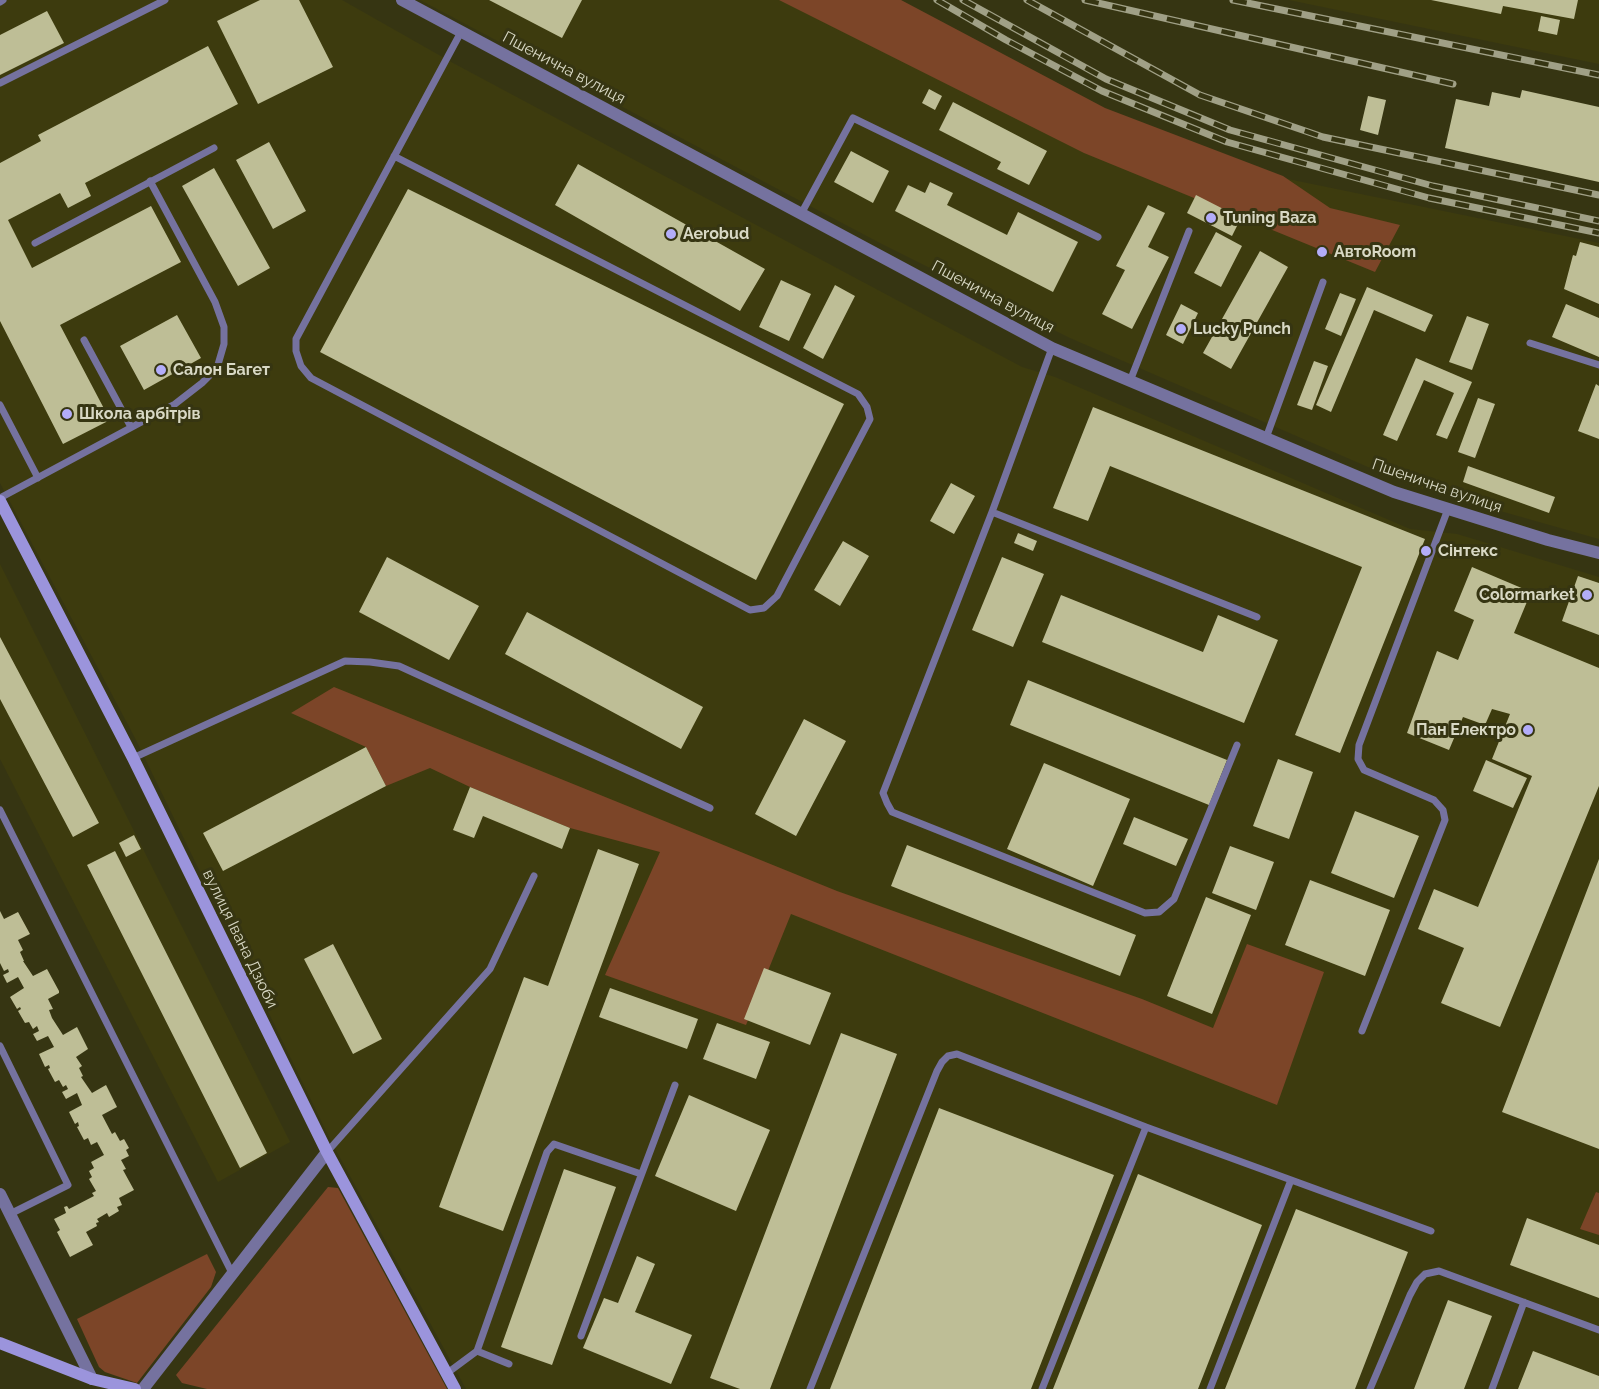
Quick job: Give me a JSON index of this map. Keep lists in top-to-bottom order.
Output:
{
  "streets": {
    "main road": ["вулиця Івана Дзюби"],
    "street": ["Пшенична вулиця"]
  },
  "places": [
    "Tuning Baza",
    "Aerobud",
    "АвтоRoom",
    "Lucky Punch",
    "Салон Багет",
    "Школа арбітрів",
    "Сінтекс",
    "Colormarket",
    "Пан Електро"
  ]
}
